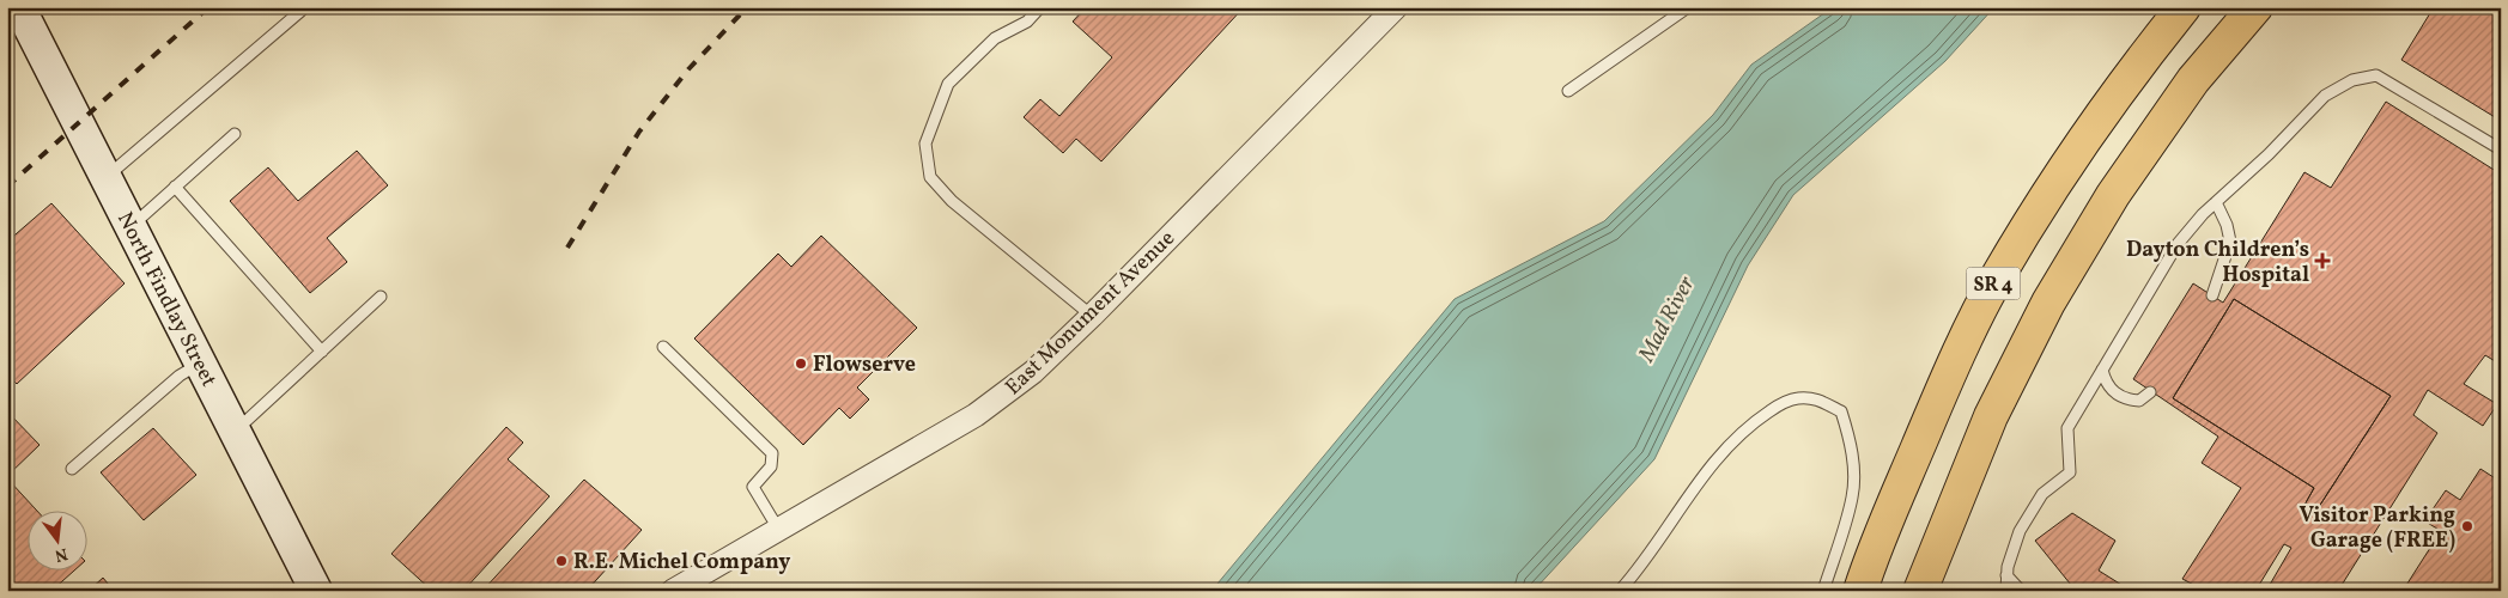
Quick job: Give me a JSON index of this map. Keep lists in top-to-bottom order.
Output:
{
  "streets": {
    "highway": ["SR 4"],
    "main road": ["North Findlay Street"],
    "street": ["East Monument Avenue"]
  },
  "water": ["Mad River"],
  "places": {
    "health": ["Dayton Children’s Hospital"],
    "other": ["Flowserve", "Visitor Parking Garage (FREE)", "R.E. Michel Company"]
  },
  "north": "bottom"
}
